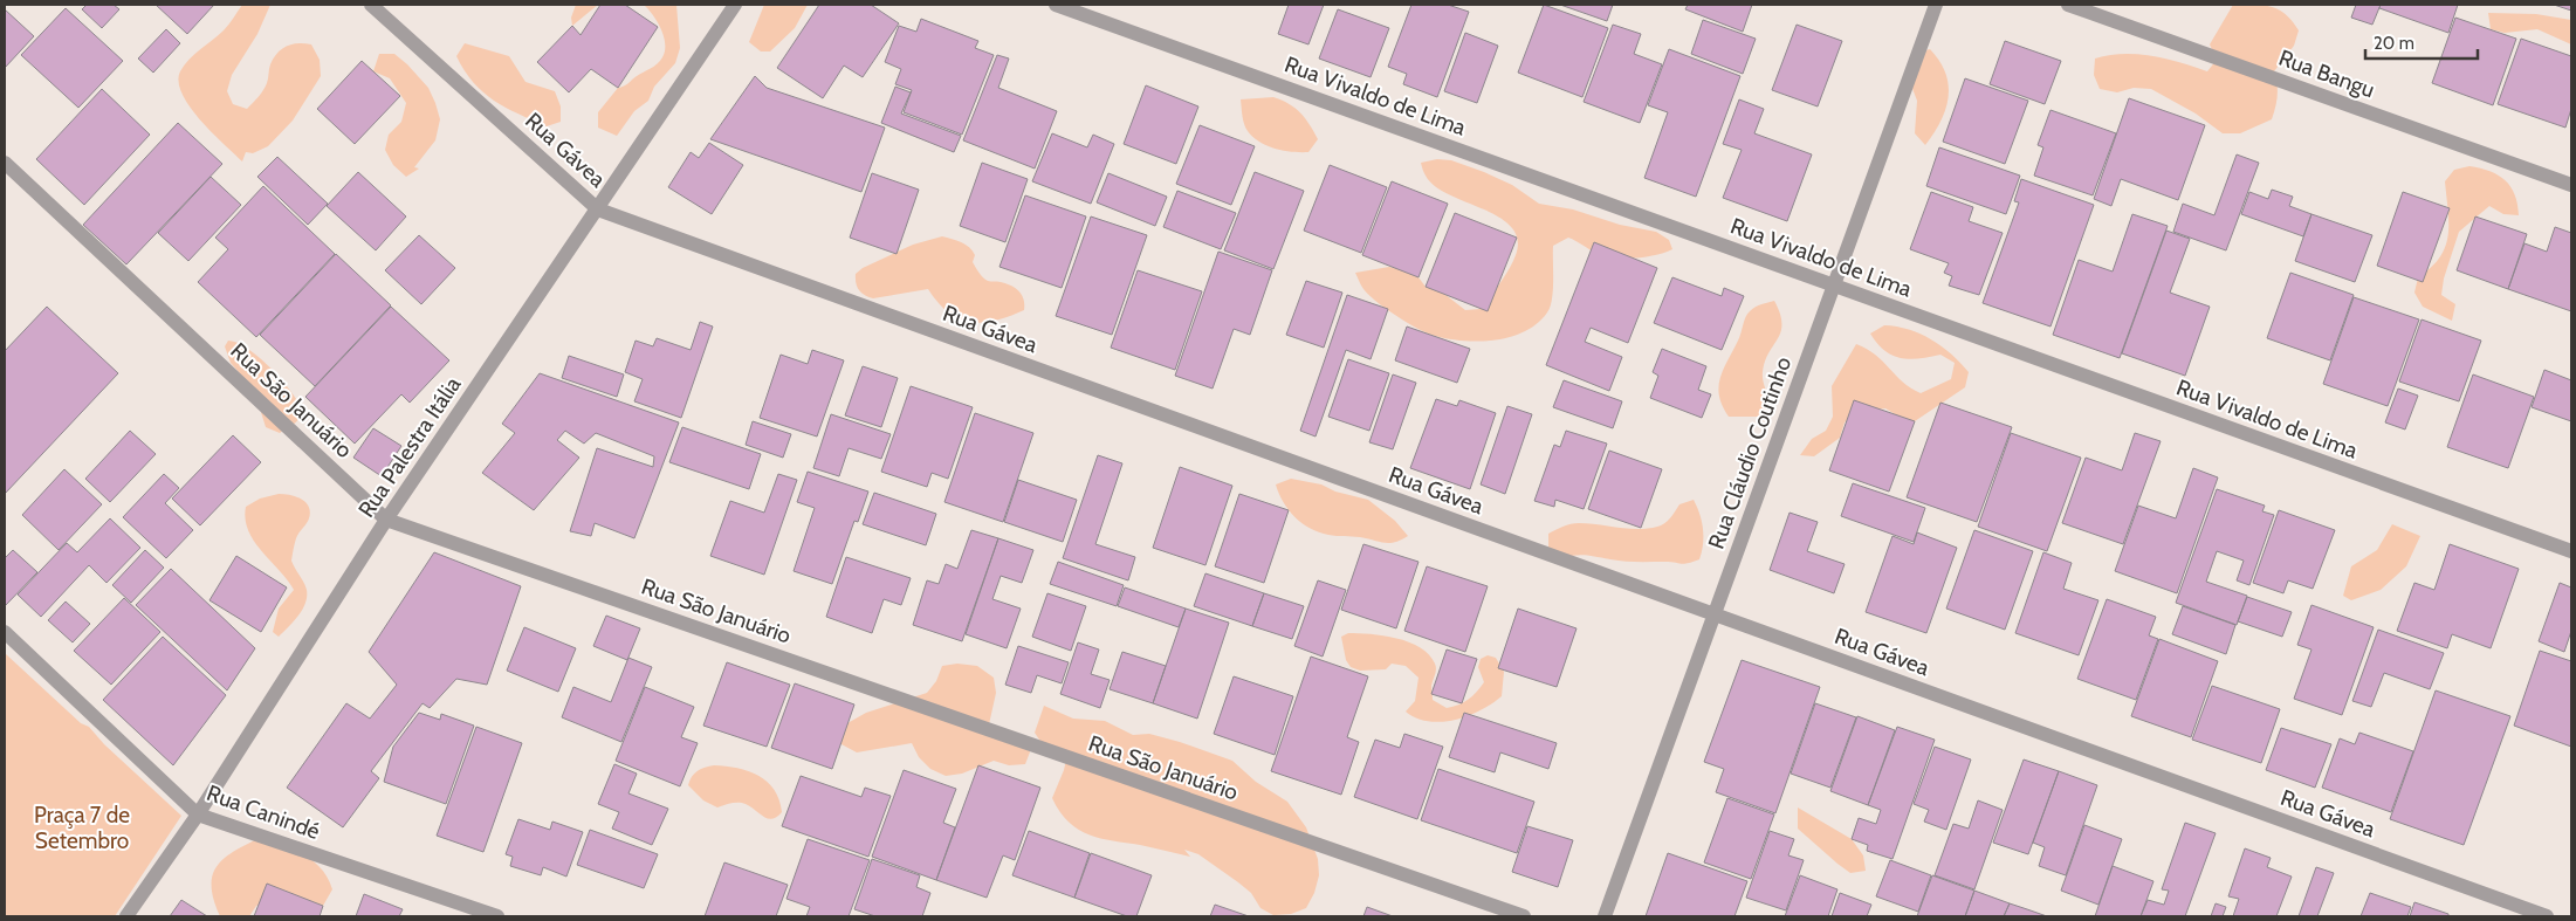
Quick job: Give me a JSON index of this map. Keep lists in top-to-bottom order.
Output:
{
  "streets": {
    "street": [
      "Rua Bangu",
      "Rua Vivaldo de Lima",
      "Rua Gávea",
      "Rua São Januário",
      "Rua Palestra Itália",
      "Rua Cláudio Coutinho",
      "Rua Canindé"
    ]
  },
  "crossings": [
    ["Rua Vivaldo de Lima", "Rua Cláudio Coutinho"],
    ["Rua Gávea", "Rua Palestra Itália"],
    ["Rua Gávea", "Rua Cláudio Coutinho"],
    ["Rua São Januário", "Rua Palestra Itália"],
    ["Rua Palestra Itália", "Rua Canindé"]
  ],
  "parks": ["Praça 7 de Setembro"],
  "scale_bar": "20 m"
}
